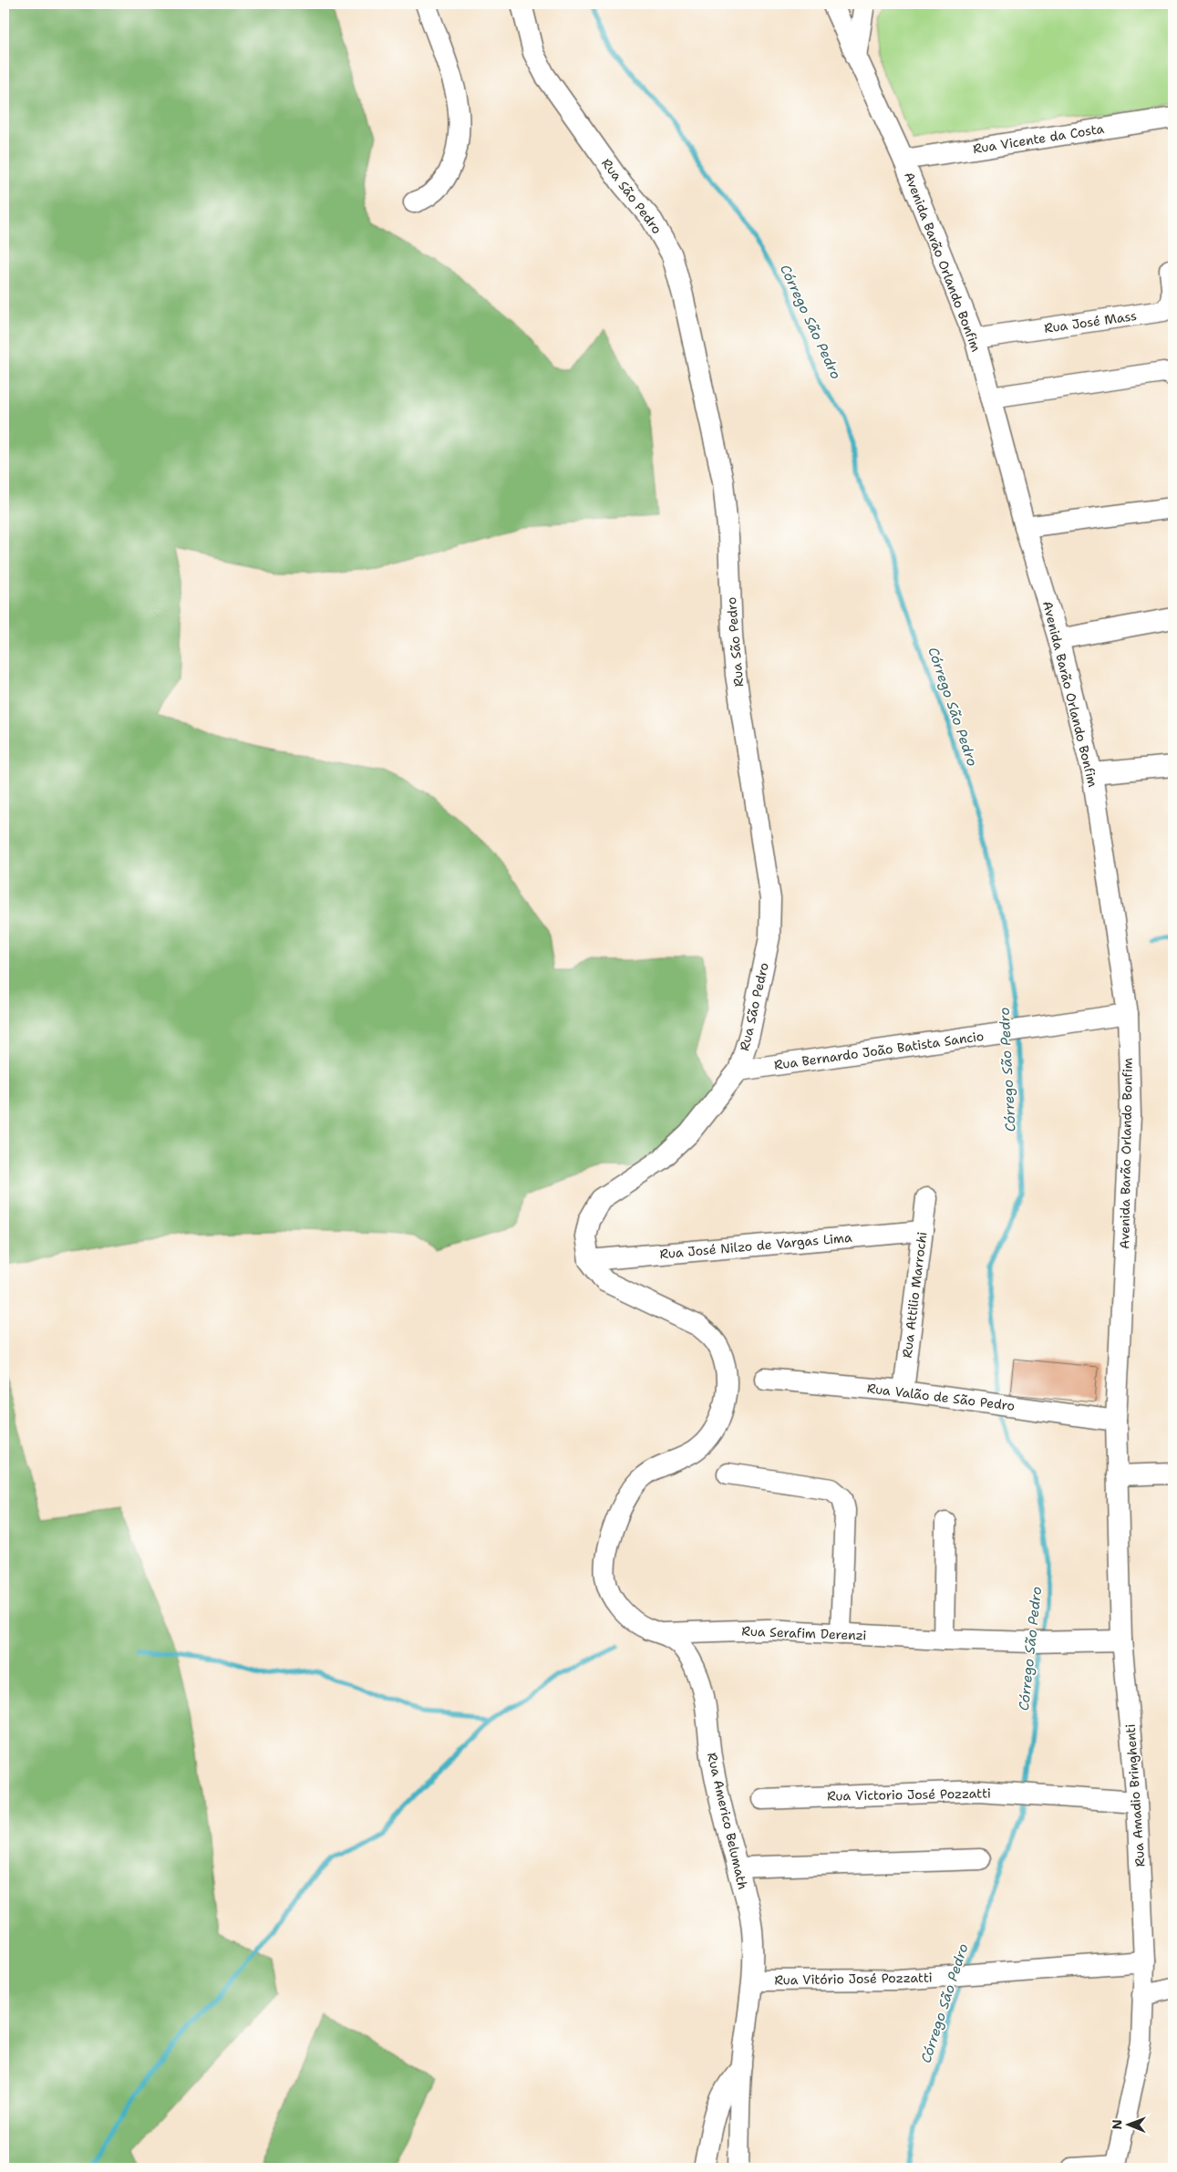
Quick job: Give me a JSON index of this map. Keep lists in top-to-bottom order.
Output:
{
  "streets": {
    "street": [
      "Rua Vicente da Costa",
      "Rua São Pedro",
      "Avenida Barão Orlando Bonfim",
      "Rua José Mass",
      "Rua Bernardo João Batista Sancio",
      "Rua José Nilzo de Vargas Lima",
      "Rua Attilio Marrochi",
      "Rua Valão de São Pedro",
      "Rua Serafim Derenzi",
      "Rua Victorio José Pozzatti",
      "Rua Amadio Bringhenti",
      "Rua Americo Belumath",
      "Rua Vitório José Pozzatti"
    ]
  },
  "crossings": [
    ["Rua Vicente da Costa", "Avenida Barão Orlando Bonfim"],
    ["Rua São Pedro", "Rua Bernardo João Batista Sancio"],
    ["Rua São Pedro", "Rua José Nilzo de Vargas Lima"],
    ["Rua São Pedro", "Rua Americo Belumath"],
    ["Avenida Barão Orlando Bonfim", "Rua José Mass"],
    ["Avenida Barão Orlando Bonfim", "Rua Bernardo João Batista Sancio"],
    ["Avenida Barão Orlando Bonfim", "Rua Valão de São Pedro"],
    ["Avenida Barão Orlando Bonfim", "Rua Amadio Bringhenti"],
    ["Rua José Nilzo de Vargas Lima", "Rua Attilio Marrochi"],
    ["Rua José Nilzo de Vargas Lima", "Rua Americo Belumath"],
    ["Rua Attilio Marrochi", "Rua Valão de São Pedro"],
    ["Rua Valão de São Pedro", "Rua Amadio Bringhenti"],
    ["Rua Serafim Derenzi", "Rua Amadio Bringhenti"],
    ["Rua Serafim Derenzi", "Rua Americo Belumath"],
    ["Rua Victorio José Pozzatti", "Rua Amadio Bringhenti"],
    ["Rua Amadio Bringhenti", "Rua Vitório José Pozzatti"],
    ["Rua Americo Belumath", "Rua Vitório José Pozzatti"]
  ],
  "water": ["Córrego São Pedro"],
  "north": "left"
}
